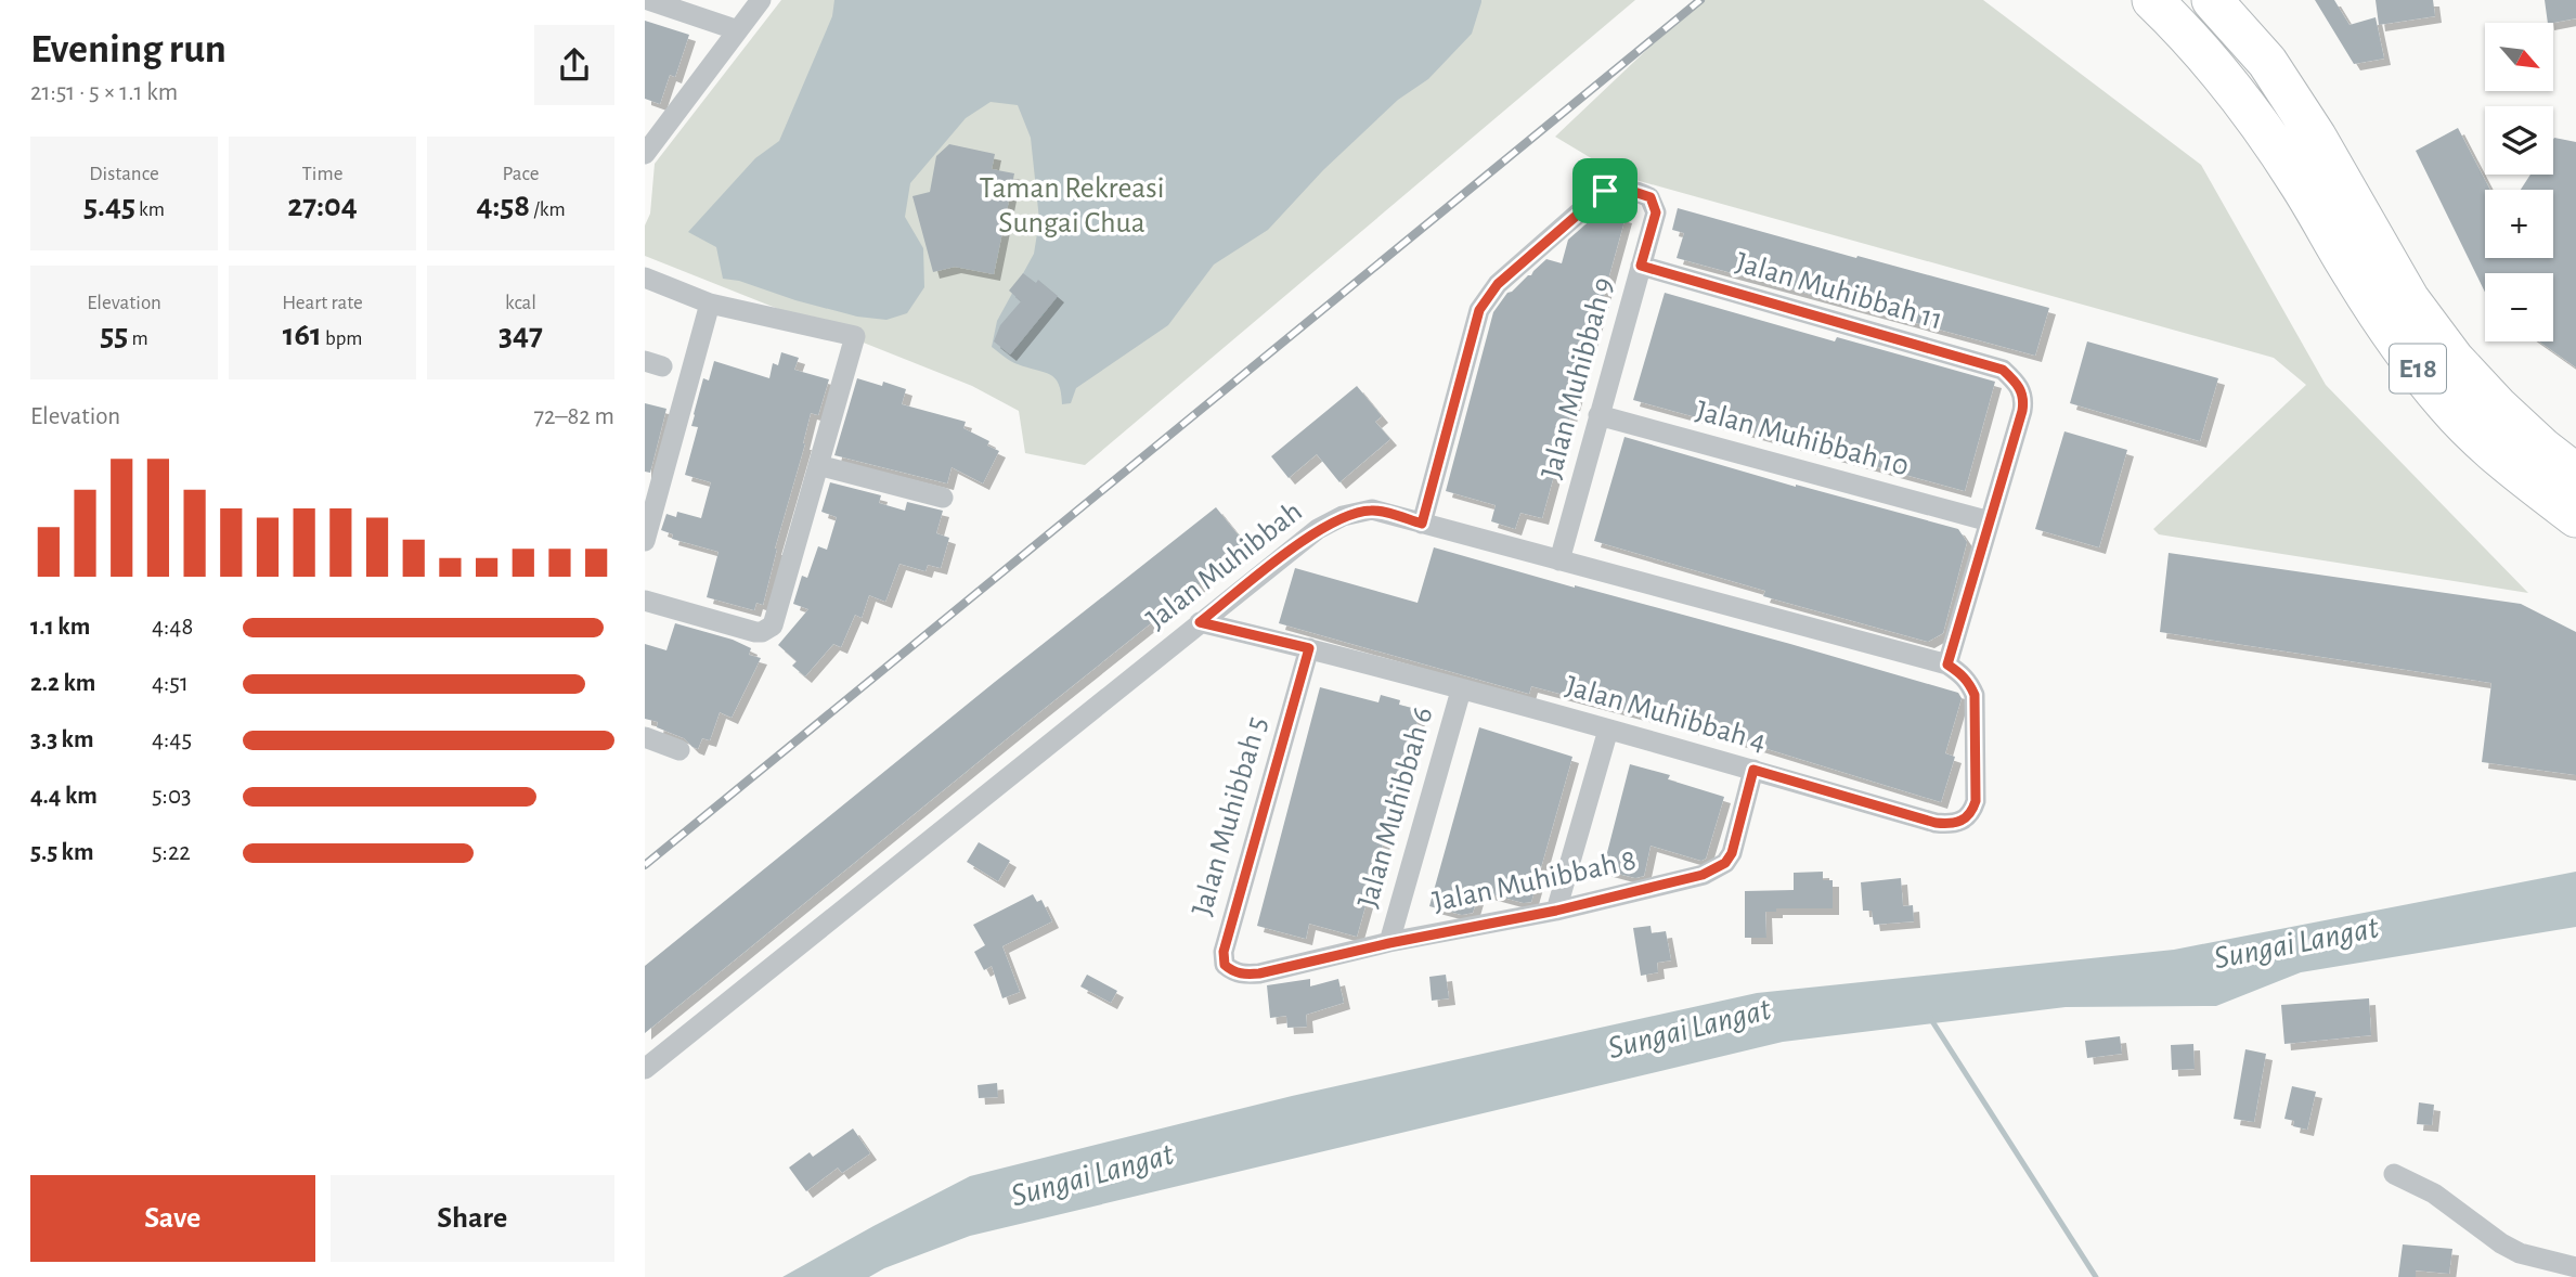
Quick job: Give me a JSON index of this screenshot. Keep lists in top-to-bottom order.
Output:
{
  "streets": {
    "highway": ["E18"],
    "street": [
      "Jalan Muhibbah 11",
      "Jalan Muhibbah 9",
      "Jalan Muhibbah 10",
      "Jalan Muhibbah",
      "Jalan Muhibbah 4",
      "Jalan Muhibbah 6",
      "Jalan Muhibbah 5",
      "Jalan Muhibbah 8"
    ]
  },
  "crossings": [
    ["Jalan Muhibbah 11", "Jalan Muhibbah 9"],
    ["Jalan Muhibbah 11", "Jalan Muhibbah 10"],
    ["Jalan Muhibbah 9", "Jalan Muhibbah 10"],
    ["Jalan Muhibbah 9", "Jalan Muhibbah"],
    ["Jalan Muhibbah", "Jalan Muhibbah 4"],
    ["Jalan Muhibbah 4", "Jalan Muhibbah 6"],
    ["Jalan Muhibbah 4", "Jalan Muhibbah 5"],
    ["Jalan Muhibbah 4", "Jalan Muhibbah 8"],
    ["Jalan Muhibbah 6", "Jalan Muhibbah 8"],
    ["Jalan Muhibbah 5", "Jalan Muhibbah 8"]
  ],
  "water": ["Sungai Langat"],
  "parks": ["Taman Rekreasi Sungai Chua"],
  "north": "bottom right",
  "page": {
    "heading": ["Evening run", "21:51 · 5 × 1.1 km"],
    "map_buttons": ["+", "−"],
    "stats": [
      ["Distance", "5.45 km"],
      ["Time", "27:04"],
      ["Pace", "4:58 /km"],
      ["Elevation", "55 m"],
      ["Heart rate", "161 bpm"],
      ["kcal", "347"]
    ],
    "chart": ["Elevation", "72–82 m"],
    "list": [
      {
        "name": "1.1 km",
        "note": "4:48"
      },
      {
        "name": "2.2 km",
        "note": "4:51"
      },
      {
        "name": "3.3 km",
        "note": "4:45"
      },
      {
        "name": "4.4 km",
        "note": "5:03"
      },
      {
        "name": "5.5 km",
        "note": "5:22"
      }
    ],
    "buttons": ["Save", "Share"]
  }
}
